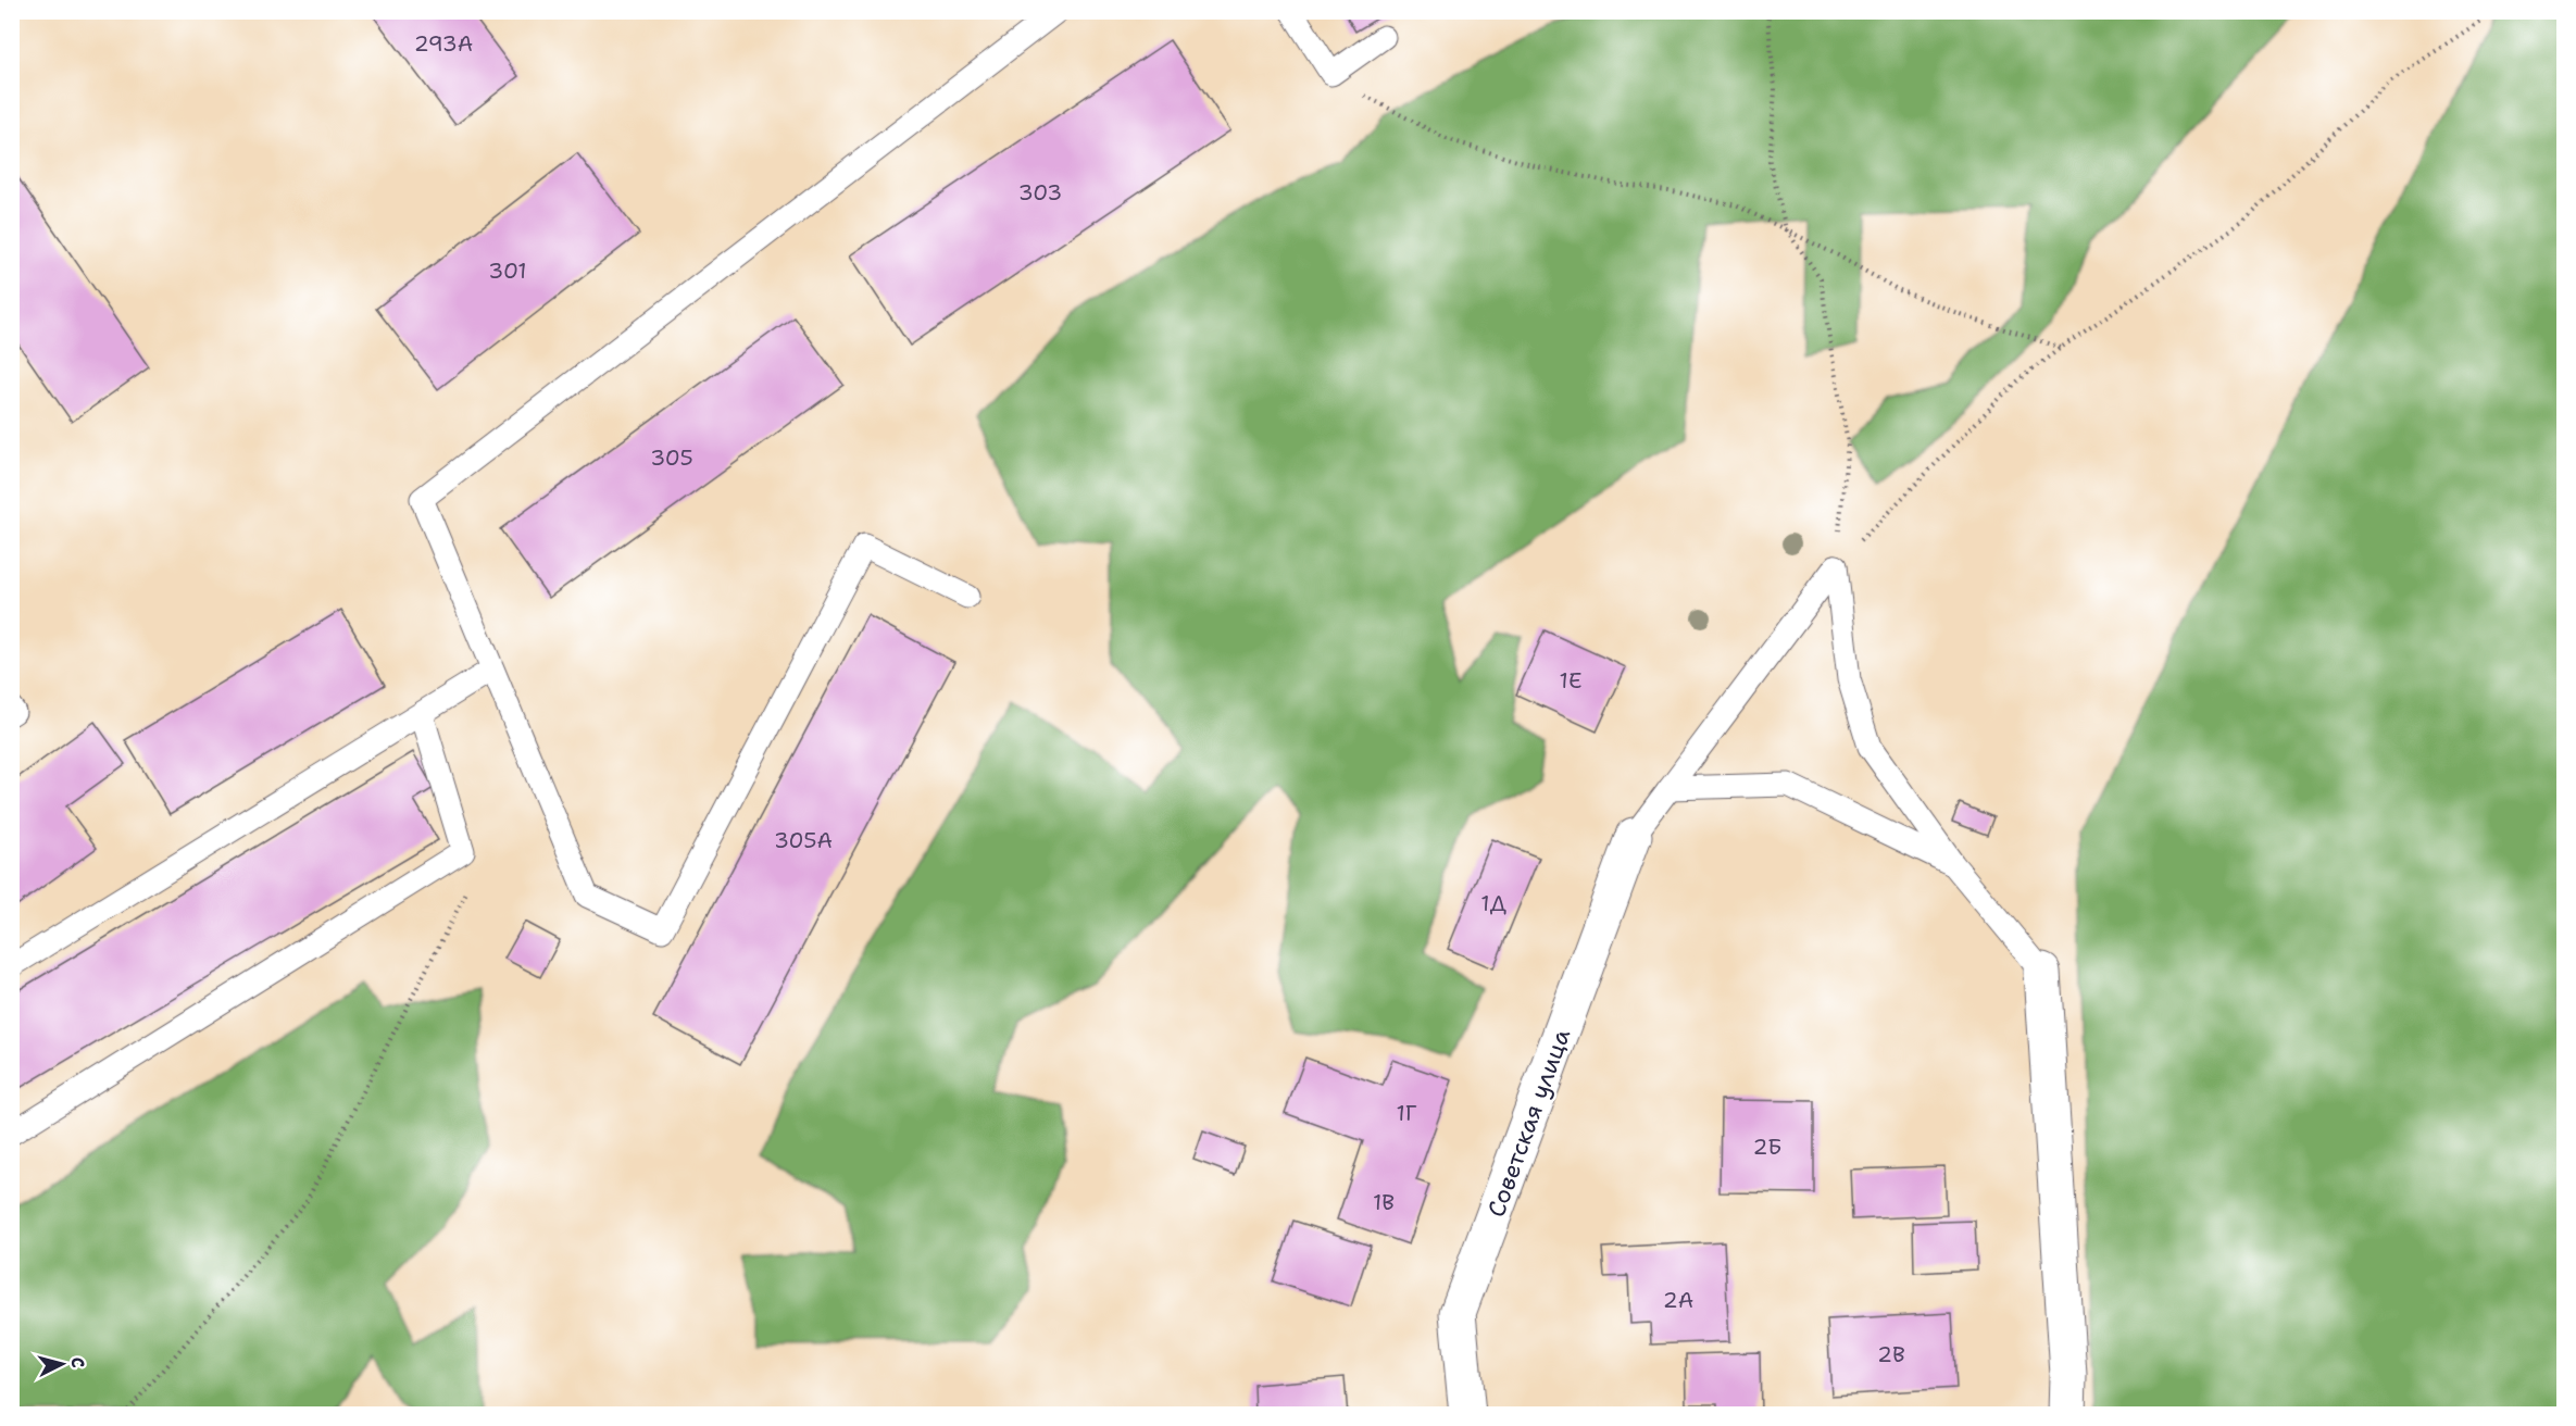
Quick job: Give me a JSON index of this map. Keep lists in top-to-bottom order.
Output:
{
  "streets": {
    "street": ["Советская улица"]
  },
  "house_numbers": [
    "293А",
    "303",
    "301",
    "305",
    "1Е",
    "305А",
    "1Д",
    "1Г",
    "2Б",
    "1В",
    "2А",
    "2В"
  ],
  "north": "right"
}
